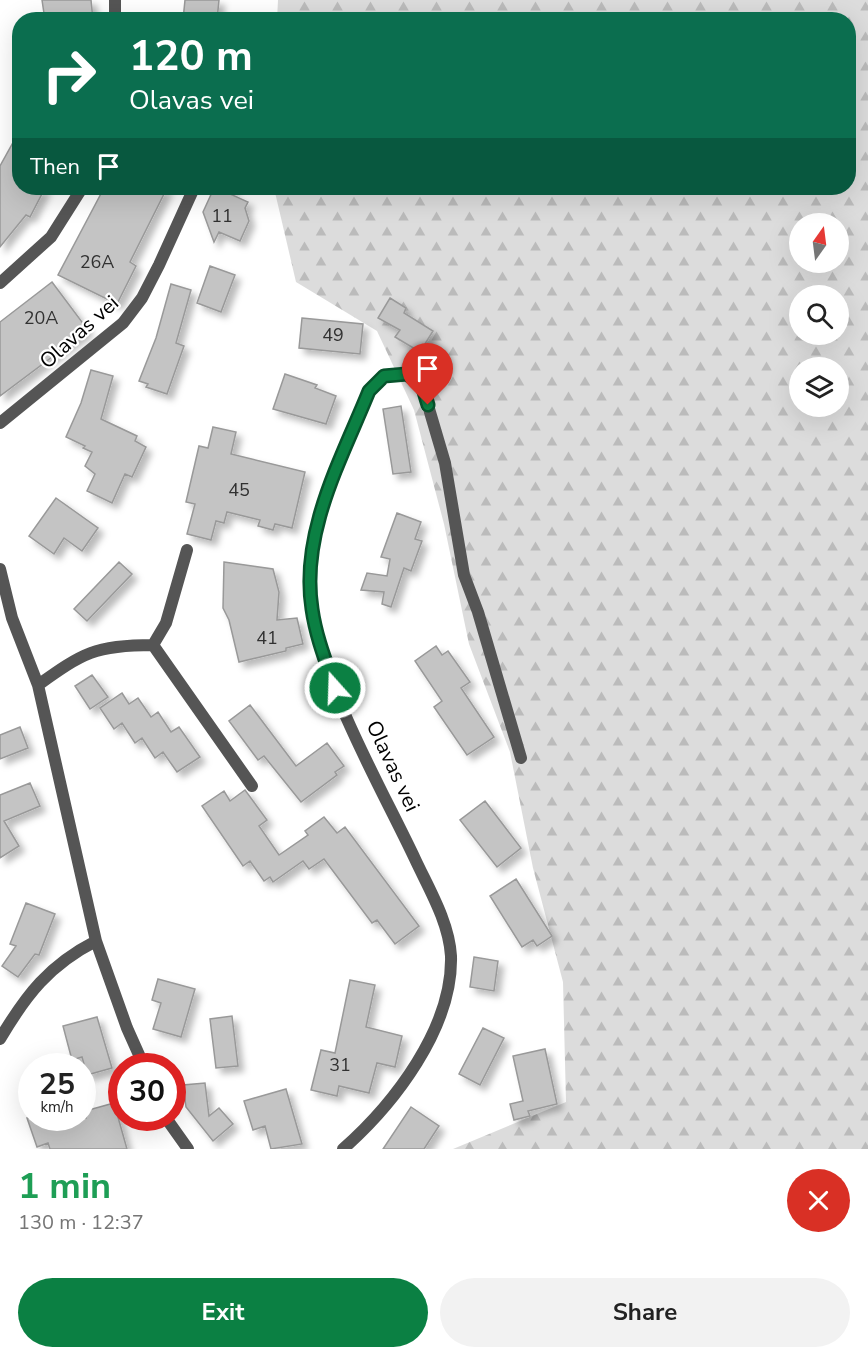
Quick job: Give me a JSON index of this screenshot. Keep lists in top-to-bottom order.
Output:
{
  "streets": {
    "street": ["Olavas vei"]
  },
  "house_numbers": [
    "11",
    "26A",
    "20A",
    "49",
    "45",
    "41",
    "31"
  ],
  "north": "top",
  "page": {
    "turn": ["120 m", "Olavas vei"],
    "then": "Then",
    "speed": "25 km/h",
    "limit": "30",
    "heading": ["1 min", "130 m · 12:37"],
    "buttons": ["Exit", "Share"]
  }
}
